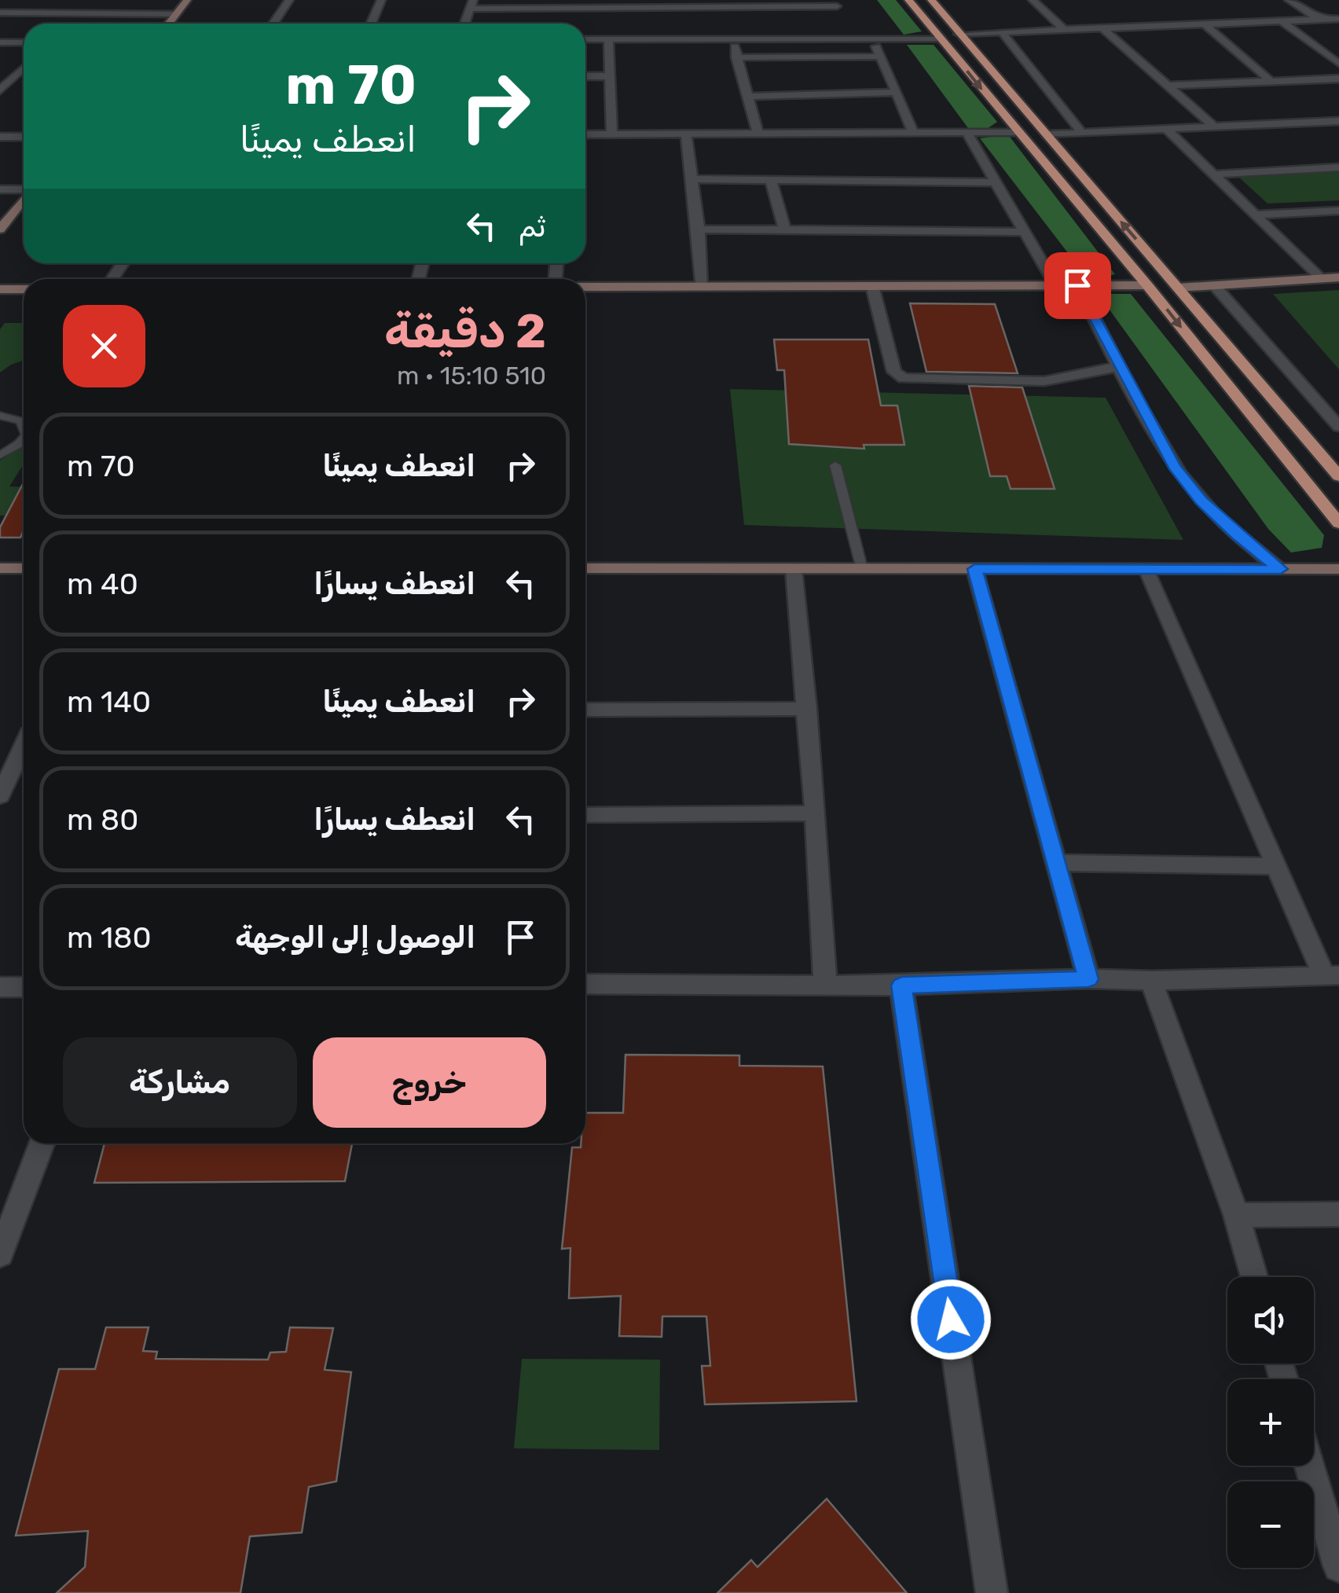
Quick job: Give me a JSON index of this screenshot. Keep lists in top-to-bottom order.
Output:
{
  "page": {
    "turn": ["70 m", "انعطف يمينًا"],
    "then": "ثم",
    "heading": ["2 دقيقة", "510 m · 15:10"],
    "list": [
      {
        "name": "انعطف يمينًا",
        "value": "70 m"
      },
      {
        "name": "انعطف يسارًا",
        "value": "40 m"
      },
      {
        "name": "انعطف يمينًا",
        "value": "140 m"
      },
      {
        "name": "انعطف يسارًا",
        "value": "80 m"
      },
      {
        "name": "الوصول إلى الوجهة",
        "value": "180 m"
      }
    ],
    "buttons": ["خروج", "مشاركة"],
    "map_buttons": ["+", "−"]
  }
}
